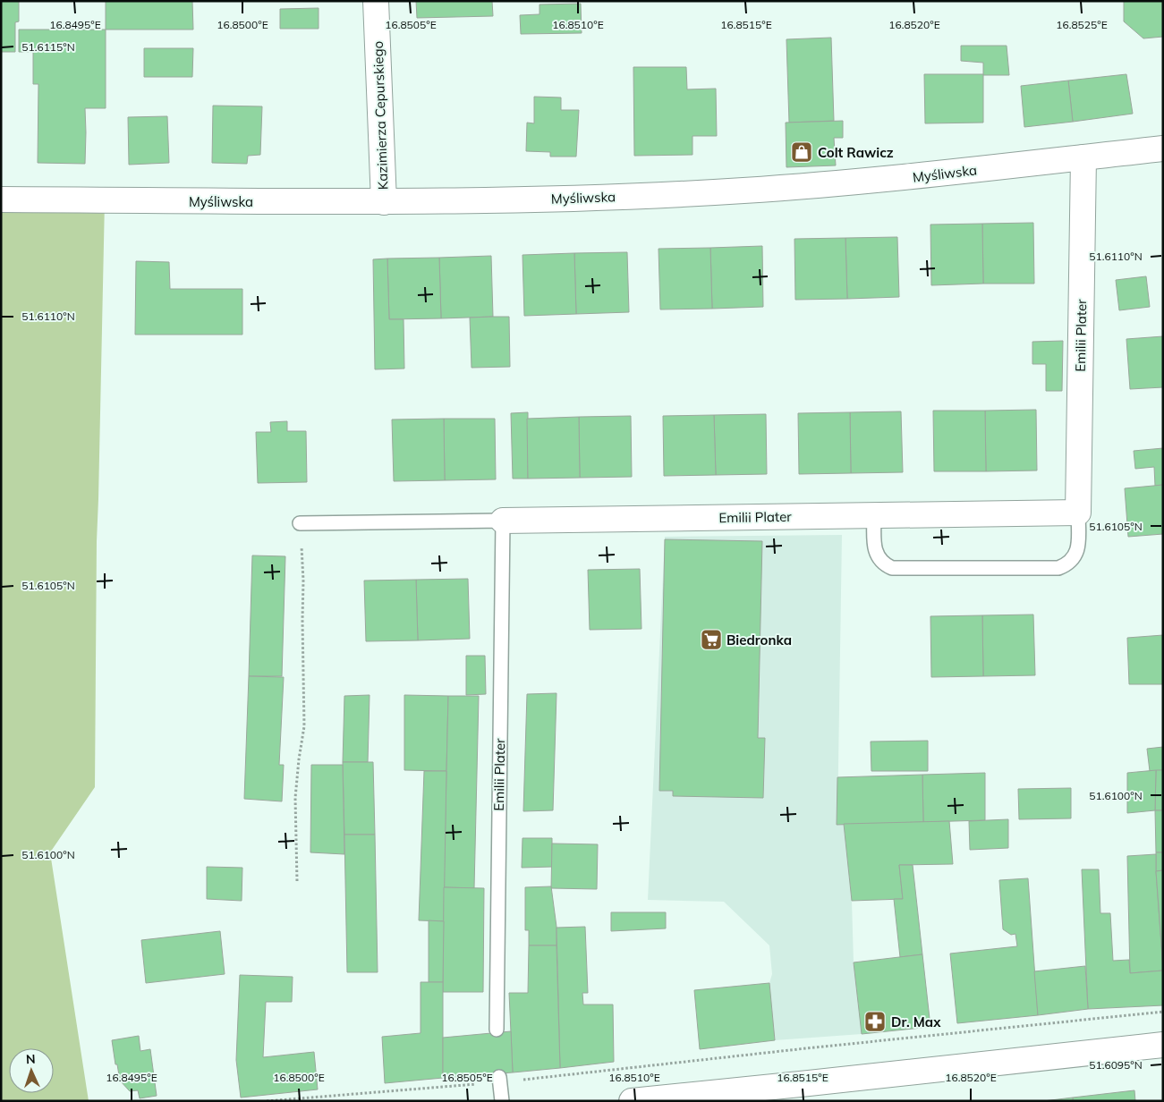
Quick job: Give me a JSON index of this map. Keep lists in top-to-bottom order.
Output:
{
  "streets": {
    "street": ["Kazimierza Cepurskiego", "Myśliwska", "Emilii Plater"]
  },
  "crossings": [
    ["Kazimierza Cepurskiego", "Myśliwska"],
    ["Myśliwska", "Emilii Plater"]
  ],
  "places": {
    "shop": ["Colt Rawicz"],
    "supermarket": ["Biedronka"],
    "pharmacy": ["Dr. Max"]
  },
  "north": "top",
  "coordinates": [
    "16.8495°E",
    "16.8500°E",
    "16.8505°E",
    "16.8510°E",
    "16.8515°E",
    "16.8520°E",
    "16.8525°E",
    "51.6115°N",
    "51.6110°N",
    "51.6105°N",
    "51.6100°N",
    "51.6095°N"
  ]
}
